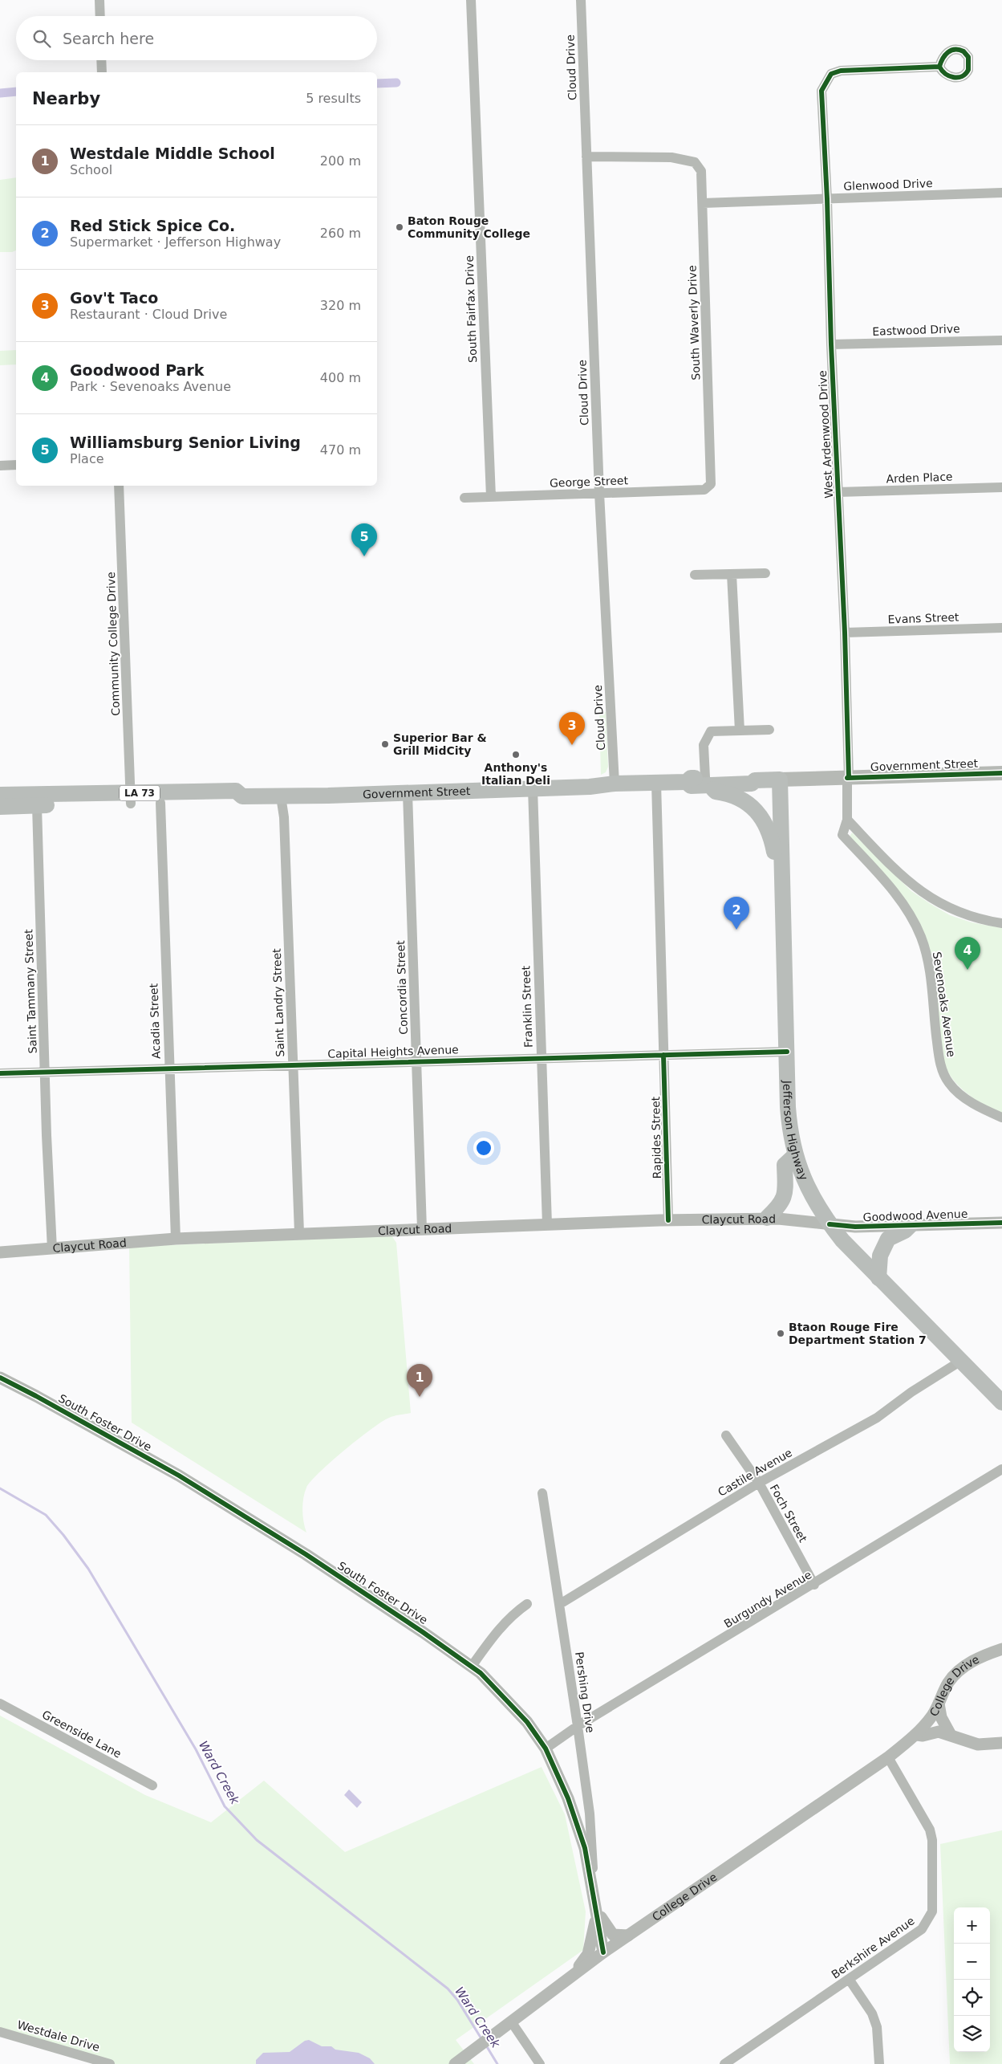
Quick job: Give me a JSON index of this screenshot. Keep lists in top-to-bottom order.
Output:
{
  "streets": {
    "main road": ["Government Street", "LA 73", "Jefferson Highway"],
    "street": [
      "Cloud Drive",
      "Glenwood Drive",
      "South Fairfax Drive",
      "South Waverly Drive",
      "Eastwood Drive",
      "West Ardenwood Drive",
      "Arden Place",
      "George Street",
      "Evans Street",
      "Community College Drive",
      "Concordia Street",
      "Saint Tammany Street",
      "Saint Landry Street",
      "Sevenoaks Avenue",
      "Franklin Street",
      "Acadia Street",
      "Capital Heights Avenue",
      "Rapides Street",
      "Goodwood Avenue",
      "Claycut Road",
      "South Foster Drive",
      "Castile Avenue",
      "Foch Street",
      "Burgundy Avenue",
      "College Drive",
      "Pershing Drive",
      "Greenside Lane",
      "Berkshire Avenue",
      "Westdale Drive"
    ]
  },
  "crossings": [
    ["Cloud Drive", "South Waverly Drive"],
    ["Cloud Drive", "George Street"],
    ["Cloud Drive", "Government Street"],
    ["Glenwood Drive", "South Waverly Drive"],
    ["Glenwood Drive", "West Ardenwood Drive"],
    ["South Fairfax Drive", "George Street"],
    ["South Waverly Drive", "George Street"],
    ["Eastwood Drive", "West Ardenwood Drive"],
    ["West Ardenwood Drive", "Arden Place"],
    ["West Ardenwood Drive", "Evans Street"],
    ["West Ardenwood Drive", "Government Street"],
    ["West Ardenwood Drive", "Sevenoaks Avenue"],
    ["Community College Drive", "Government Street"],
    ["Government Street", "Concordia Street"],
    ["Government Street", "Saint Tammany Street"],
    ["Government Street", "Saint Landry Street"],
    ["Government Street", "Franklin Street"],
    ["Government Street", "Acadia Street"],
    ["Government Street", "Jefferson Highway"],
    ["Government Street", "Rapides Street"],
    ["Concordia Street", "Capital Heights Avenue"],
    ["Concordia Street", "Claycut Road"],
    ["Saint Tammany Street", "Capital Heights Avenue"],
    ["Saint Tammany Street", "Claycut Road"],
    ["Saint Landry Street", "Capital Heights Avenue"],
    ["Saint Landry Street", "Claycut Road"],
    ["Franklin Street", "Capital Heights Avenue"],
    ["Franklin Street", "Claycut Road"],
    ["Acadia Street", "Capital Heights Avenue"],
    ["Acadia Street", "Claycut Road"],
    ["Capital Heights Avenue", "Jefferson Highway"],
    ["Capital Heights Avenue", "Rapides Street"],
    ["Jefferson Highway", "Goodwood Avenue"],
    ["Jefferson Highway", "Claycut Road"],
    ["Jefferson Highway", "Castile Avenue"],
    ["Rapides Street", "Claycut Road"],
    ["Goodwood Avenue", "Claycut Road"],
    ["South Foster Drive", "Burgundy Avenue"],
    ["South Foster Drive", "College Drive"],
    ["South Foster Drive", "Pershing Drive"],
    ["Castile Avenue", "Foch Street"],
    ["Castile Avenue", "Pershing Drive"],
    ["Foch Street", "Burgundy Avenue"],
    ["Burgundy Avenue", "Pershing Drive"],
    ["College Drive", "Berkshire Avenue"]
  ],
  "water": ["Ward Creek"],
  "places": [
    "Baton Rouge Community College",
    "Superior Bar & Grill MidCity",
    "Anthony's Italian Deli",
    "Btaon Rouge Fire Department Station 7"
  ],
  "page": {
    "search": "Search here",
    "heading": ["Nearby", "5 results"],
    "list": [
      {
        "mark": "1",
        "name": "Westdale Middle School",
        "note": "School",
        "value": "200 m"
      },
      {
        "mark": "2",
        "name": "Red Stick Spice Co.",
        "note": "Supermarket · Jefferson Highway",
        "value": "260 m"
      },
      {
        "mark": "3",
        "name": "Gov't Taco",
        "note": "Restaurant · Cloud Drive",
        "value": "320 m"
      },
      {
        "mark": "4",
        "name": "Goodwood Park",
        "note": "Park · Sevenoaks Avenue",
        "value": "400 m"
      },
      {
        "mark": "5",
        "name": "Williamsburg Senior Living",
        "note": "Place",
        "value": "470 m"
      }
    ],
    "pins": [
      "5",
      "3",
      "2",
      "4",
      "1"
    ],
    "map_buttons": ["+", "−"]
  }
}
